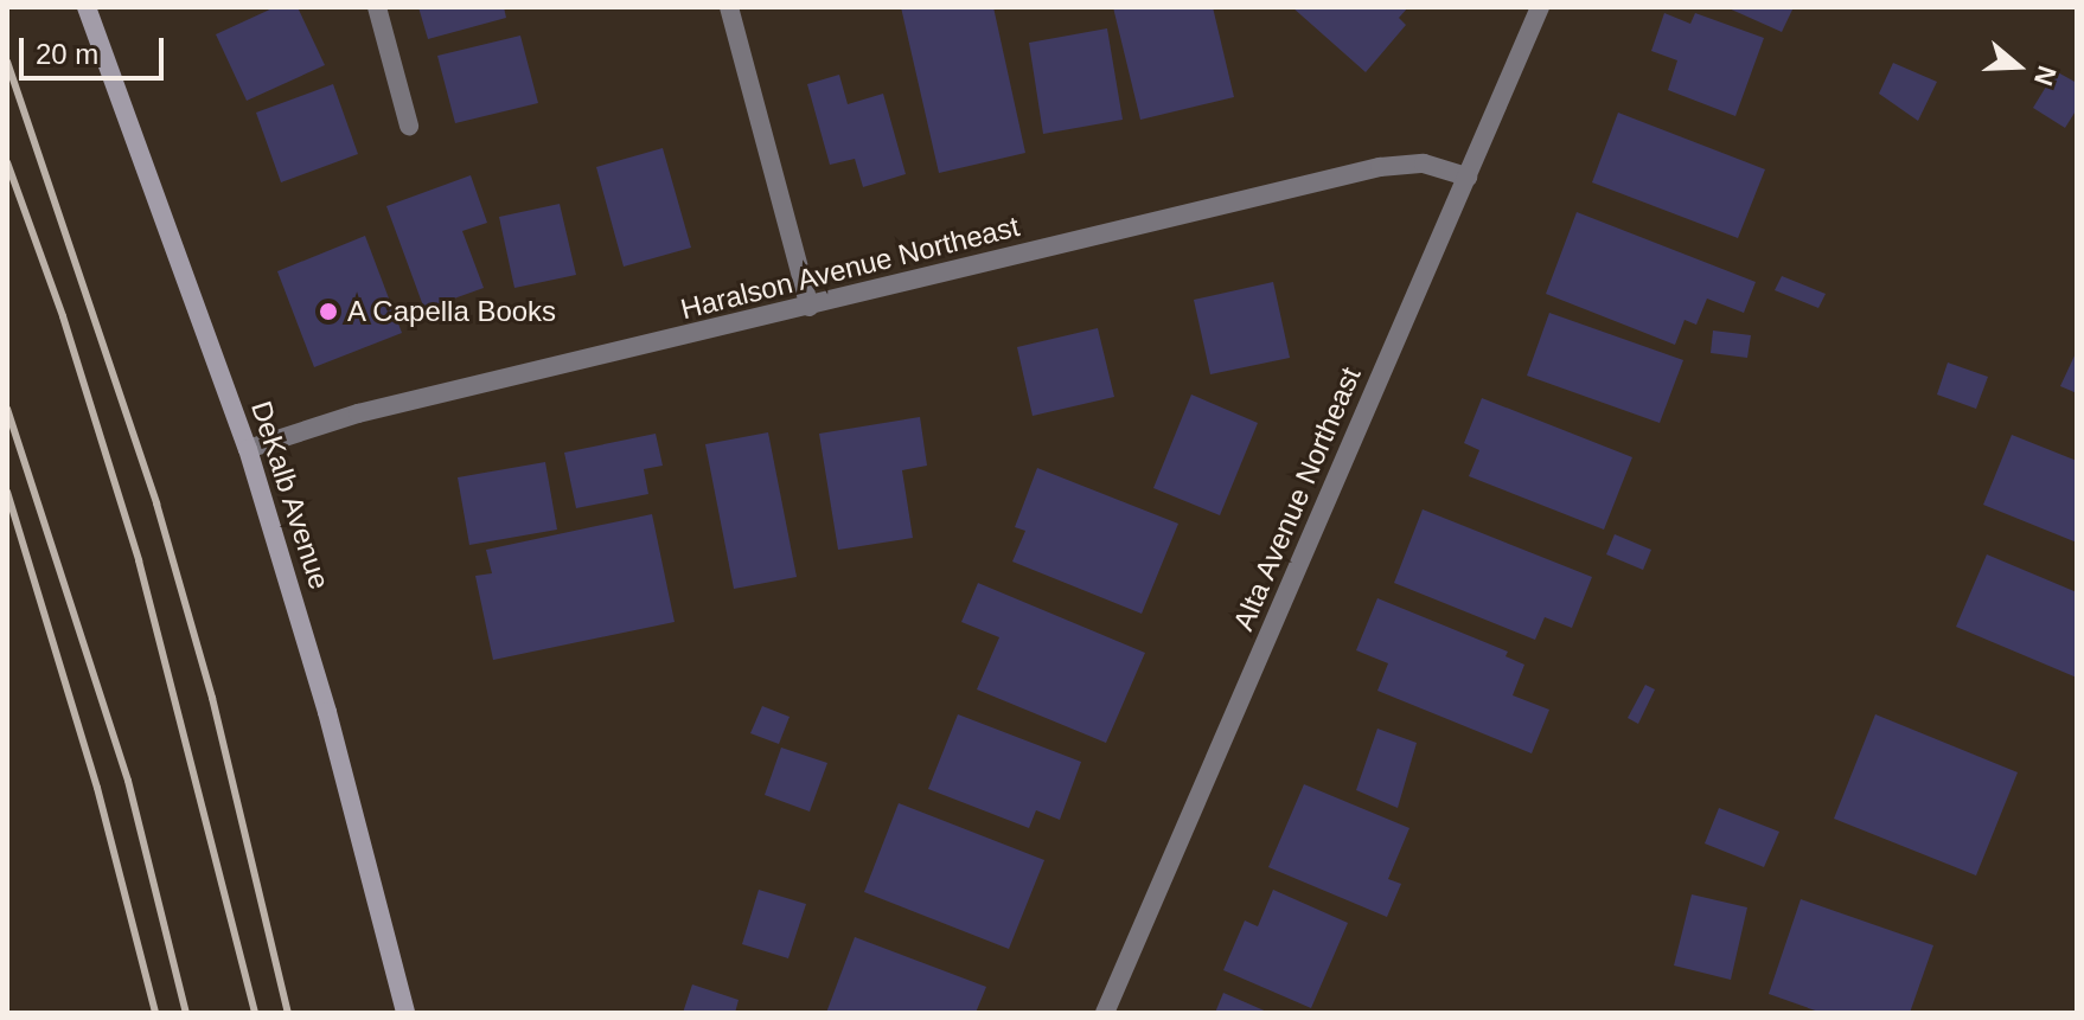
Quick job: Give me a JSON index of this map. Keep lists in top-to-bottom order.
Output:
{
  "streets": {
    "main road": ["DeKalb Avenue"],
    "street": ["Haralson Avenue Northeast", "Alta Avenue Northeast"]
  },
  "crossings": [
    ["Haralson Avenue Northeast", "DeKalb Avenue"],
    ["Haralson Avenue Northeast", "Alta Avenue Northeast"]
  ],
  "places": ["A Capella Books"],
  "scale_bar": "20 m",
  "north": "right"
}
